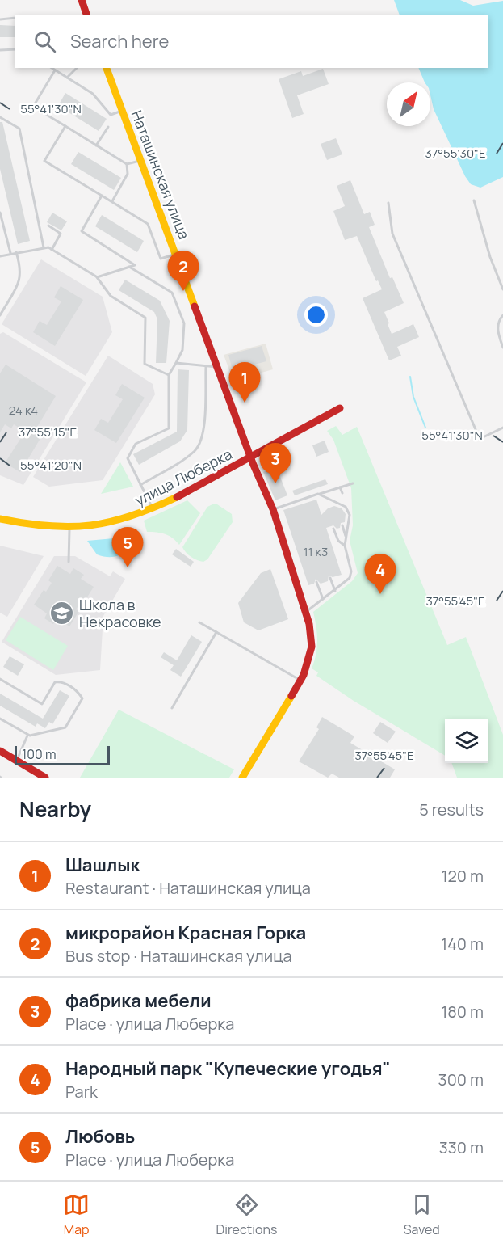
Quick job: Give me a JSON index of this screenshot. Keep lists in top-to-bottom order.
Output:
{
  "streets": {
    "street": ["Наташинская улица", "улица Люберка"]
  },
  "crossings": [
    ["Наташинская улица", "улица Люберка"]
  ],
  "places": {
    "school or university": ["Школа в Некрасовке"]
  },
  "house_numbers": ["24 к4", "11 к3"],
  "scale_bar": "100 m",
  "north": "top right",
  "page": {
    "search": "Search here",
    "pins": [
      "2",
      "1",
      "3",
      "5",
      "4"
    ],
    "scale": "100 m",
    "heading": ["Nearby", "5 results"],
    "list": [
      {
        "mark": "1",
        "name": "Шашлык",
        "note": "Restaurant · Наташинская улица",
        "value": "120 m"
      },
      {
        "mark": "2",
        "name": "микрорайон Красная Горка",
        "note": "Bus stop · Наташинская улица",
        "value": "140 m"
      },
      {
        "mark": "3",
        "name": "фабрика мебели",
        "note": "Place · улица Люберка",
        "value": "180 m"
      },
      {
        "mark": "4",
        "name": "Народный парк \"Купеческие угодья\"",
        "note": "Park",
        "value": "300 m"
      },
      {
        "mark": "5",
        "name": "Любовь",
        "note": "Place · улица Люберка",
        "value": "330 m"
      }
    ],
    "nav": ["Map", "Directions", "Saved"]
  },
  "coordinates": [
    "55°41'30\"N",
    "37°55'30\"E",
    "37°55'15\"E",
    "55°41'20\"N",
    "37°55'45\"E"
  ]
}
